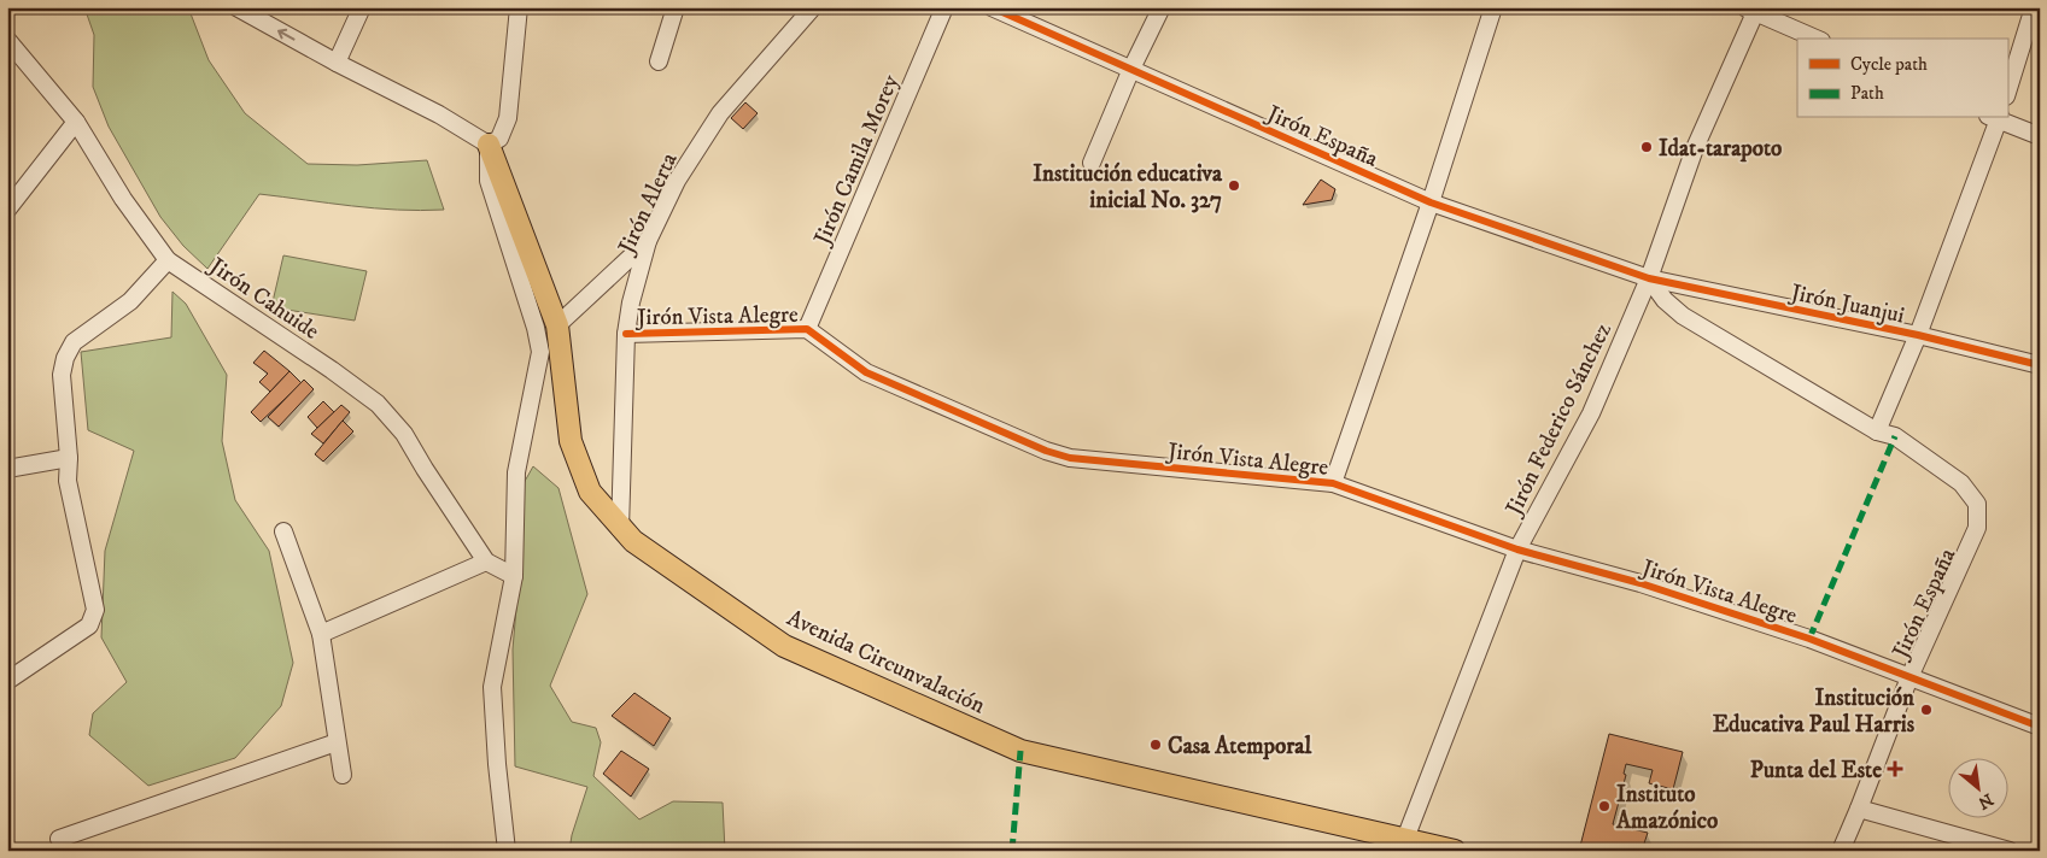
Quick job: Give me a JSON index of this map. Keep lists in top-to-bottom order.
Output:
{
  "streets": {
    "main road": ["Avenida Circunvalación"],
    "street": [
      "Jirón España",
      "Jirón Camila Morey",
      "Jirón Alerta",
      "Jirón Cahuide",
      "Jirón Juanjui",
      "Jirón Vista Alegre",
      "Jirón Federico Sánchez"
    ]
  },
  "crossings": [
    ["Jirón España", "Jirón Juanjui"],
    ["Jirón España", "Jirón Vista Alegre"],
    ["Jirón España", "Jirón Federico Sánchez"],
    ["Jirón Camila Morey", "Jirón Vista Alegre"],
    ["Jirón Alerta", "Jirón Vista Alegre"],
    ["Jirón Alerta", "Avenida Circunvalación"],
    ["Jirón Juanjui", "Jirón Federico Sánchez"],
    ["Jirón Vista Alegre", "Jirón Federico Sánchez"],
    ["Jirón Federico Sánchez", "Avenida Circunvalación"]
  ],
  "places": {
    "other": [
      "Idat-tarapoto",
      "Institución educativa inicial No. 327",
      "Institución Educativa Paul Harris",
      "Casa Atemporal",
      "Instituto Amazónico"
    ],
    "health": ["Punta del Este"]
  },
  "legend": ["Cycle path", "Path"],
  "north": "bottom right"
}
